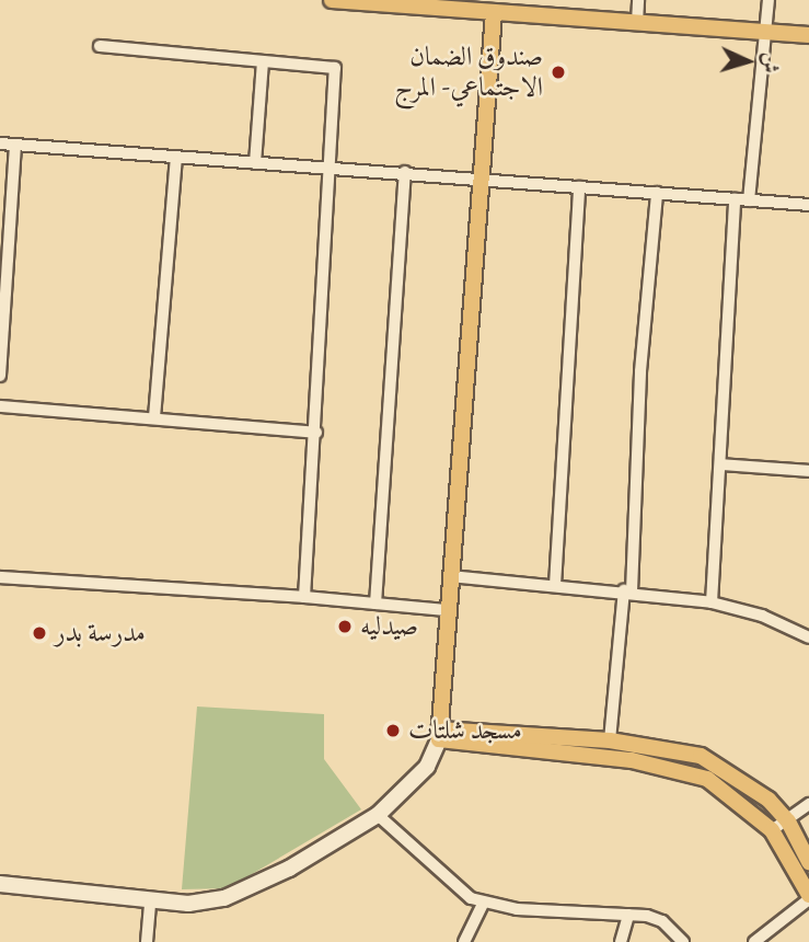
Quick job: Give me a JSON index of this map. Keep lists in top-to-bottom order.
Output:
{
  "places": [
    "صندوق الضمان الاجتماعي- المرج",
    "صيدليه",
    "مدرسة بدر",
    "مسجد شلتات"
  ],
  "north": "right"
}
